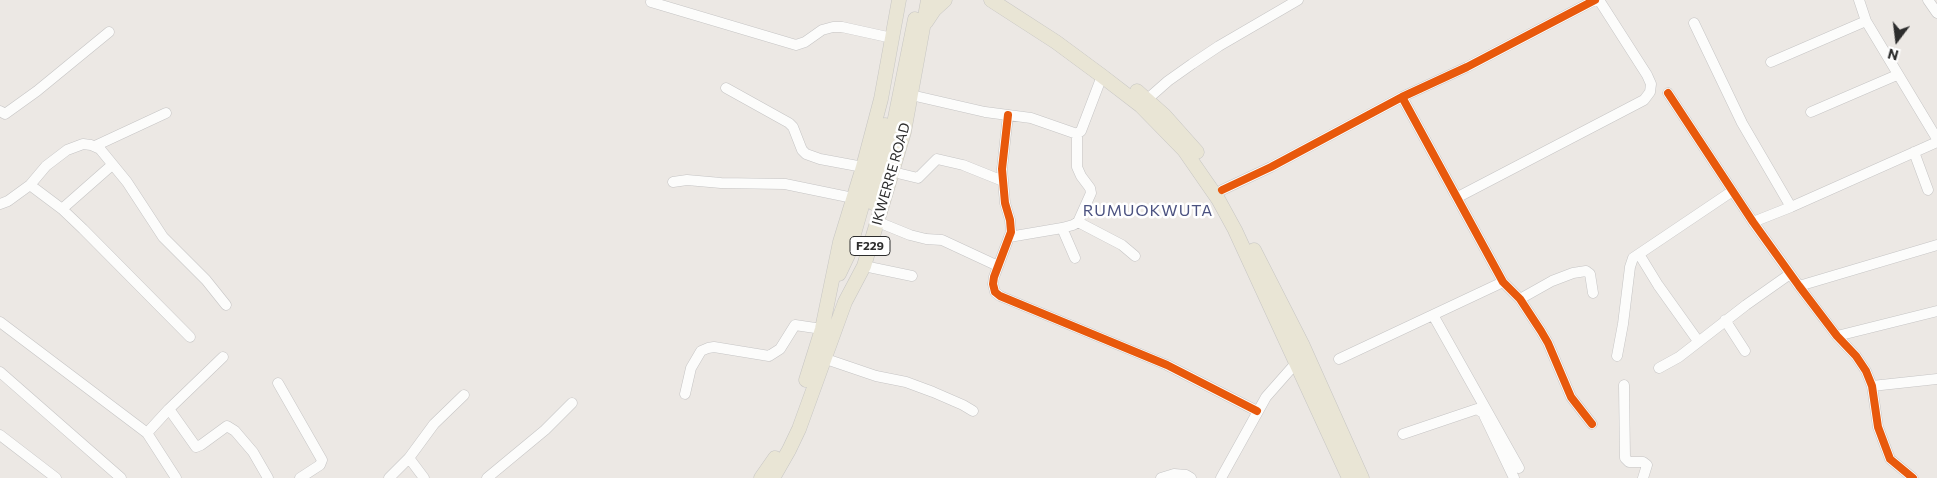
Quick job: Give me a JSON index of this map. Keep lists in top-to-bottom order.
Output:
{
  "streets": {
    "main road": ["IKWERRE ROAD", "F229"]
  },
  "districts": ["RUMUOKWUTA"],
  "north": "bottom"
}
